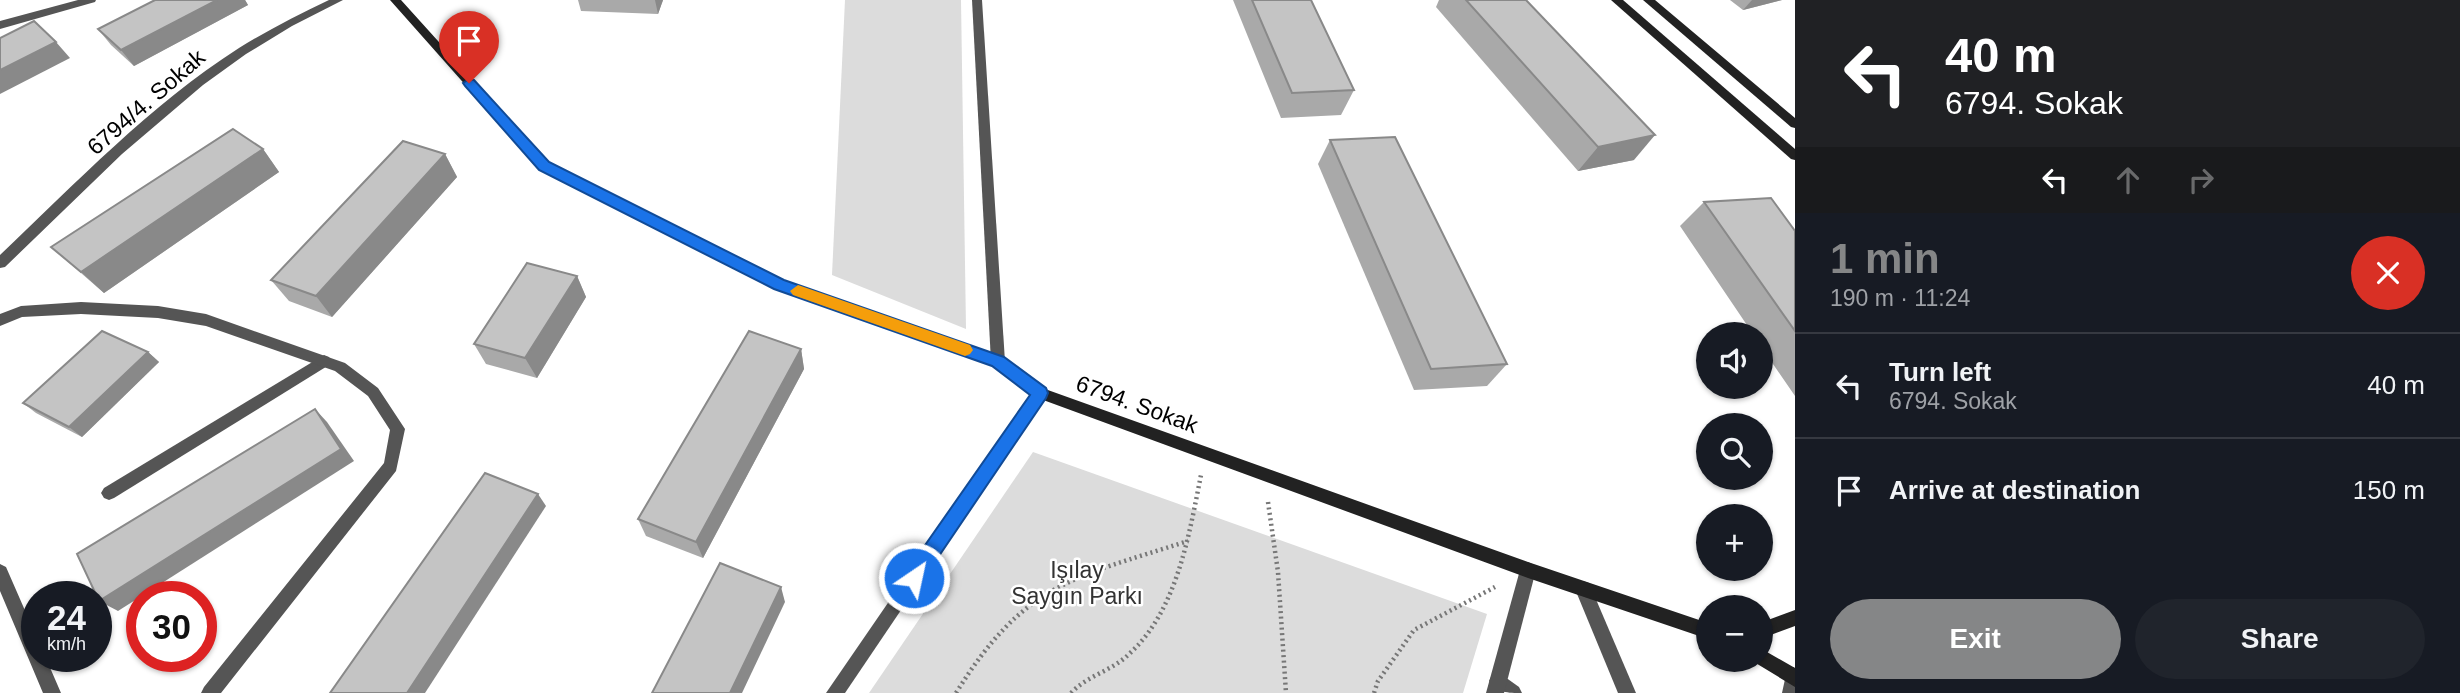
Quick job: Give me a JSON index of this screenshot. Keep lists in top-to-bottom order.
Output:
{
  "streets": {
    "street": ["6794/4. Sokak", "6794. Sokak"]
  },
  "parks": ["Işılay Saygın Parkı"],
  "page": {
    "turn": ["40 m", "6794. Sokak"],
    "heading": ["1 min", "190 m · 11:24"],
    "map_buttons": ["+", "−"],
    "list": [
      {
        "name": "Turn left",
        "note": "6794. Sokak",
        "value": "40 m"
      },
      {
        "name": "Arrive at destination",
        "value": "150 m"
      }
    ],
    "speed": "24 km/h",
    "limit": "30",
    "buttons": ["Exit", "Share"]
  }
}
